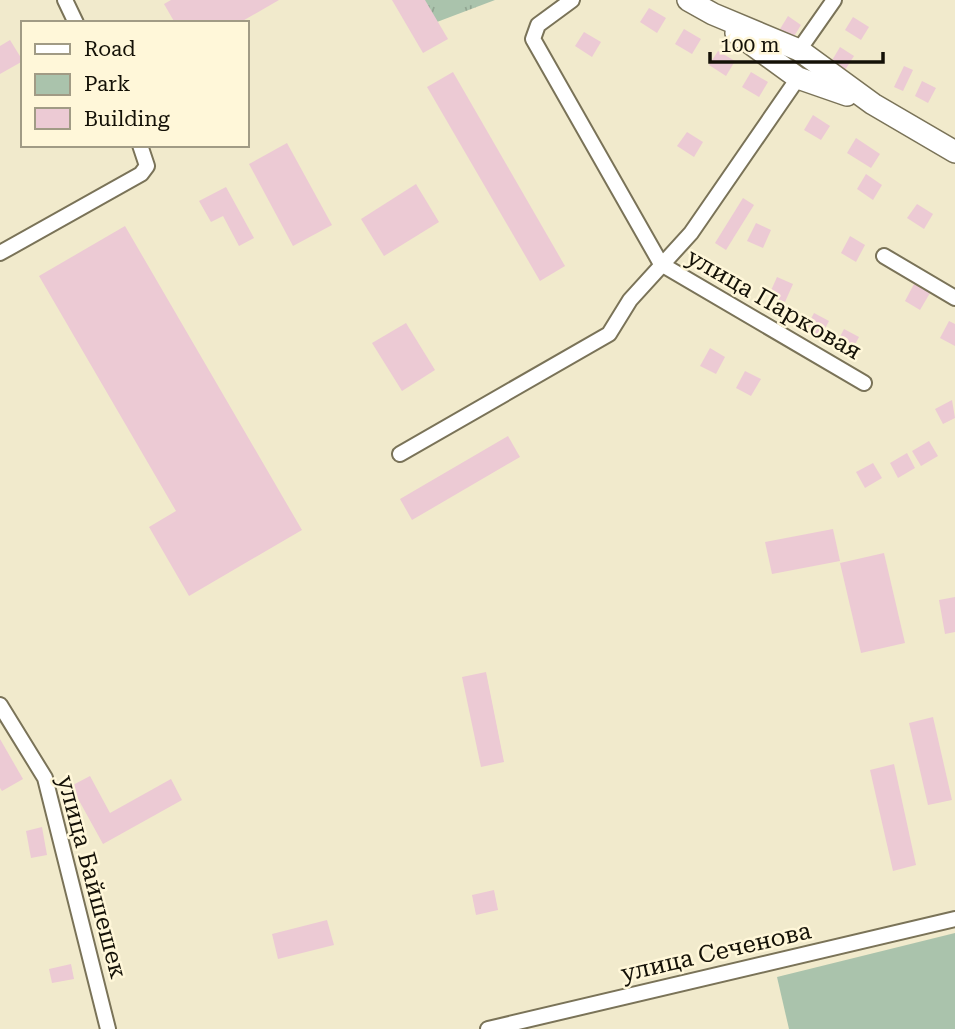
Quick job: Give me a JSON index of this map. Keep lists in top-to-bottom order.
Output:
{
  "streets": {
    "street": ["улица Парковая", "улица Байшешек", "улица Сеченова"]
  },
  "legend": ["Road", "Park", "Building"],
  "scale_bar": "100 m"
}
